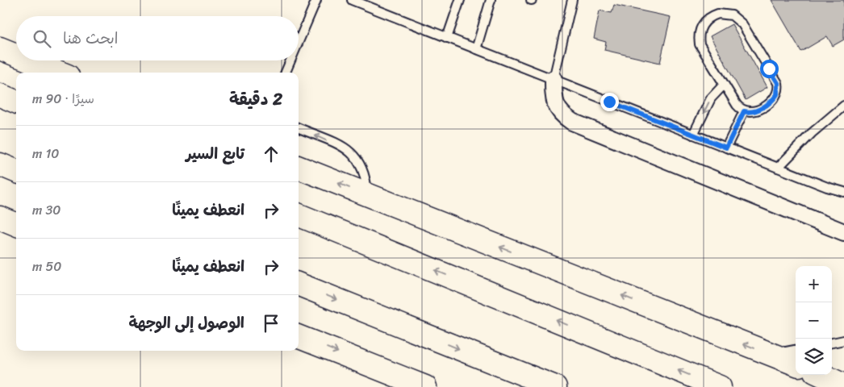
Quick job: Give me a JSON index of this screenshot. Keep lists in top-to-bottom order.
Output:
{
  "page": {
    "search": "ابحث هنا",
    "heading": ["2 دقيقة", "سيرًا · 90 m"],
    "list": [
      ["تابع السير", "10 m"],
      ["انعطف يمينًا", "30 m"],
      ["انعطف يمينًا", "50 m"],
      "الوصول إلى الوجهة"
    ],
    "map_buttons": ["+", "−"]
  }
}
